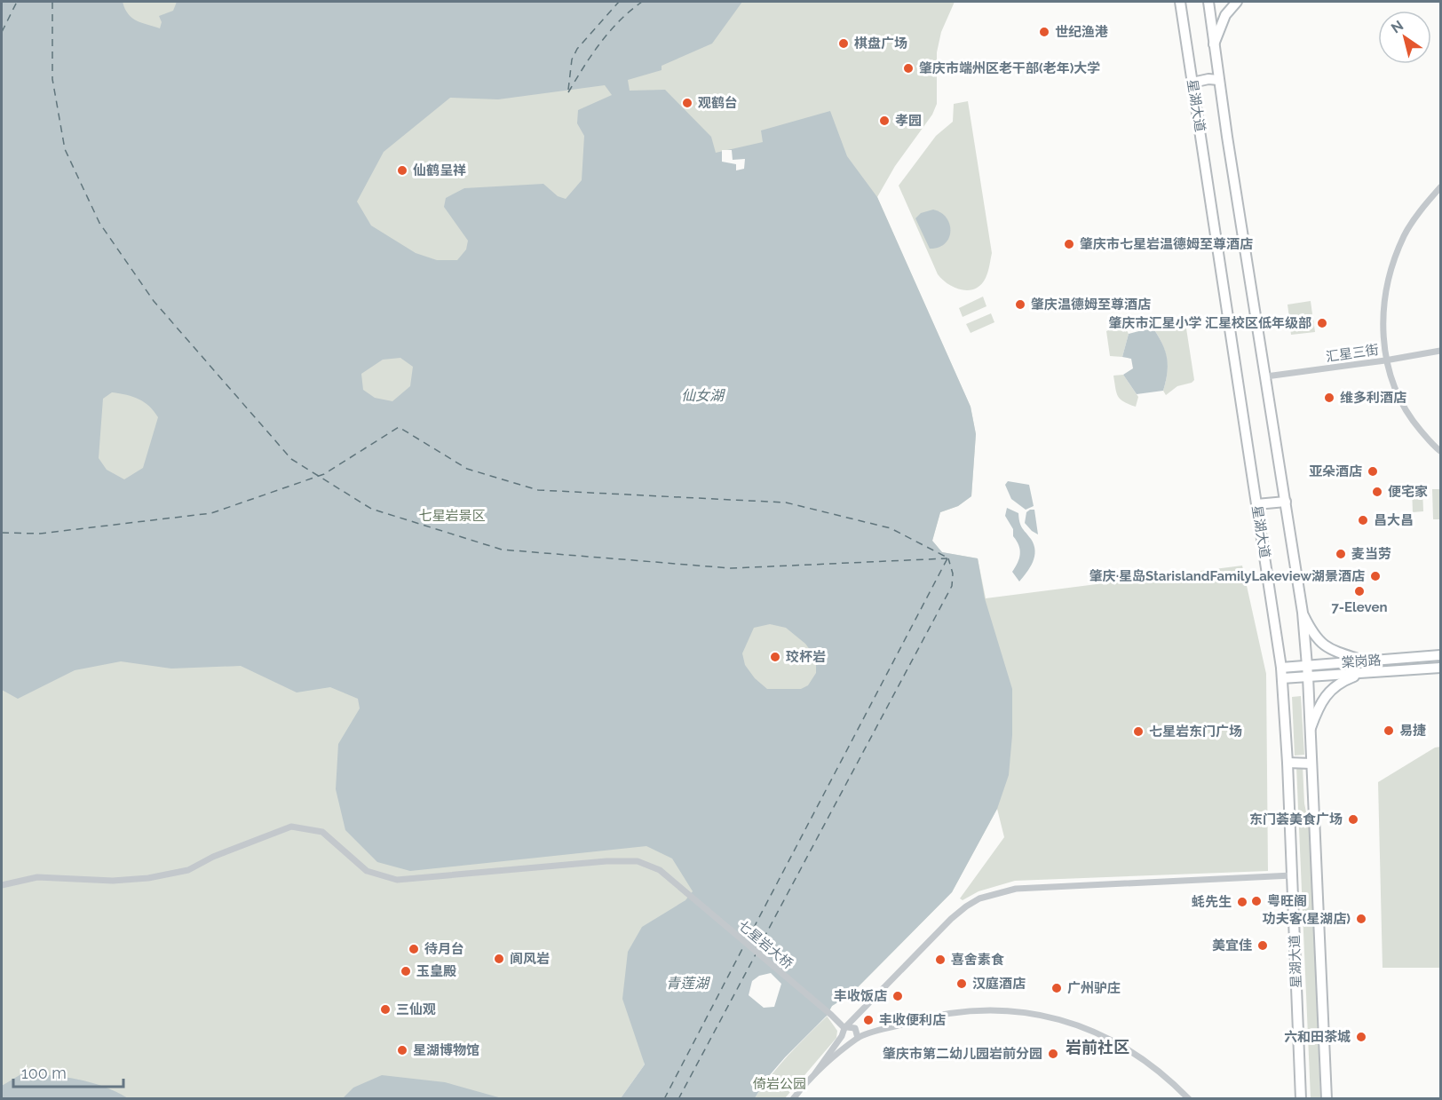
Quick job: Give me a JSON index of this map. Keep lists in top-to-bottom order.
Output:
{
  "streets": {
    "main road": ["星湖大道", "棠岗路"],
    "street": ["汇星三街", "七星岩大桥"]
  },
  "crossings": [
    ["星湖大道", "汇星三街"],
    ["星湖大道", "棠岗路"]
  ],
  "districts": ["岩前社区"],
  "water": ["仙女湖", "青莲湖"],
  "parks": ["七星岩景区", "倚岩公园"],
  "places": [
    "世纪渔港",
    "棋盘广场",
    "肇庆市端州区老干部(老年)大学",
    "观鹤台",
    "孝园",
    "仙鹤呈祥",
    "肇庆市七星岩温德姆至尊酒店",
    "肇庆温德姆至尊酒店",
    "肇庆市汇星小学 汇星校区低年级部",
    "维多利酒店",
    "亚朵酒店",
    "便宅家",
    "昌大昌",
    "麦当劳",
    "肇庆·星岛StarislandFamilyLakeview湖景酒店",
    "7-Eleven",
    "珓杯岩",
    "易捷",
    "七星岩东门广场",
    "东门荟美食广场",
    "粤旺阁",
    "蚝先生",
    "功夫客(星湖店)",
    "美宜佳",
    "待月台",
    "阆风岩",
    "喜舍素食",
    "玉皇殿",
    "汉庭酒店",
    "广州驴庄",
    "丰收饭店",
    "三仙观",
    "丰收便利店",
    "六和田茶城",
    "星湖博物馆",
    "肇庆市第二幼儿园岩前分园"
  ],
  "scale_bar": "100 m",
  "north": "top left"
}
